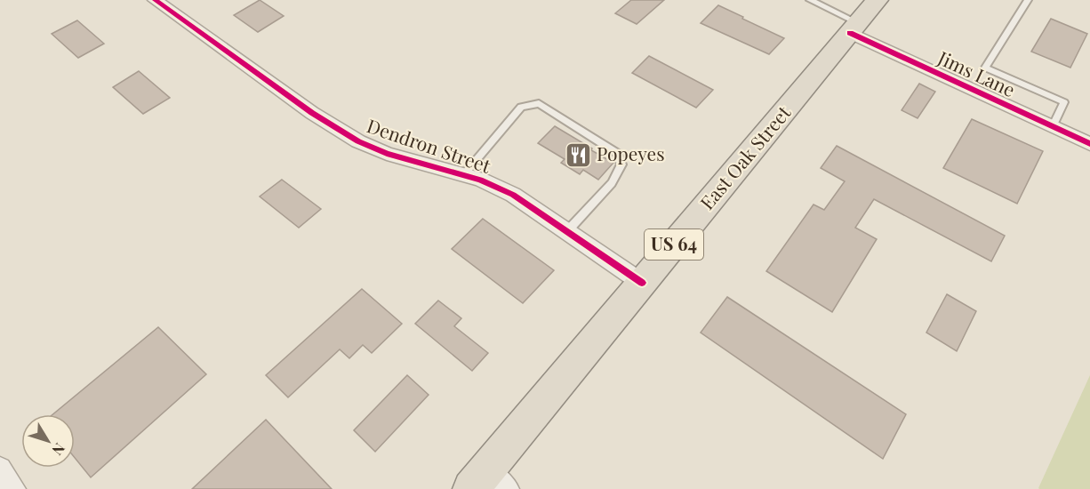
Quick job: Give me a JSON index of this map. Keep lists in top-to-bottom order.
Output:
{
  "streets": {
    "highway": ["East Oak Street", "US 64"],
    "street": ["Jims Lane", "Dendron Street"]
  },
  "crossings": [
    ["Jims Lane", "East Oak Street"],
    ["Dendron Street", "East Oak Street"]
  ],
  "places": {
    "restaurant": ["Popeyes"]
  },
  "north": "bottom right"
}
